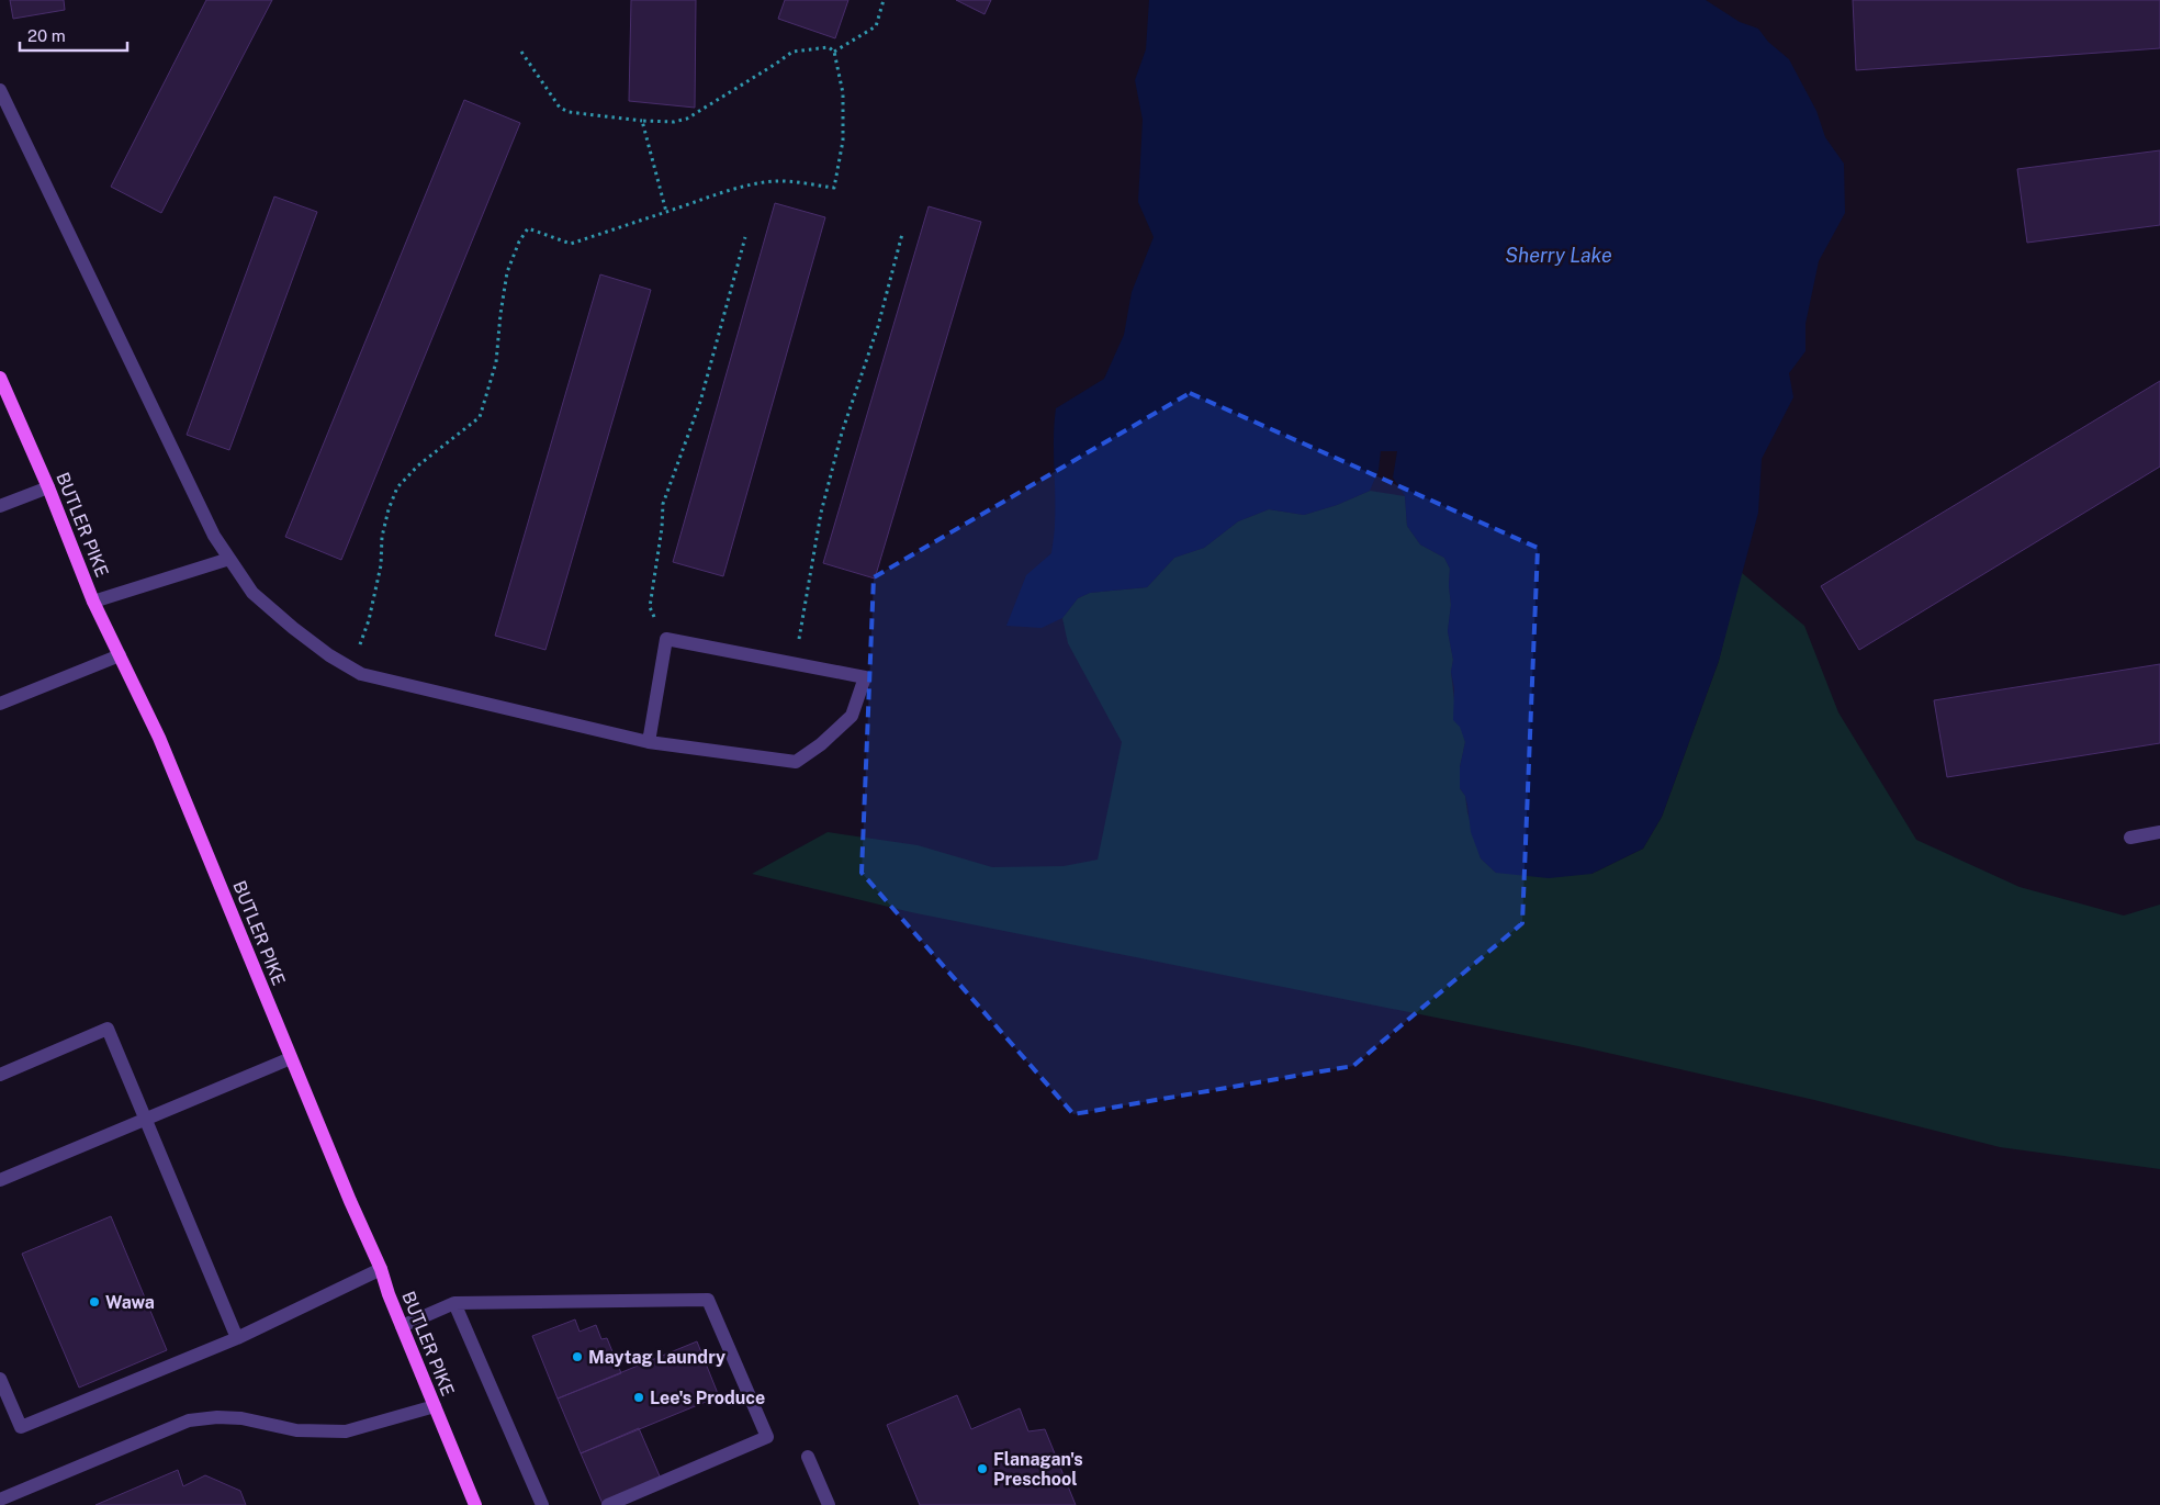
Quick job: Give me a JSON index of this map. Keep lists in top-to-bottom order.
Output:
{
  "streets": {
    "main road": ["BUTLER PIKE"]
  },
  "water": ["Sherry Lake"],
  "places": [
    "Wawa",
    "Maytag Laundry",
    "Lee's Produce",
    "Flanagan's Preschool"
  ],
  "scale_bar": "20 m"
}
